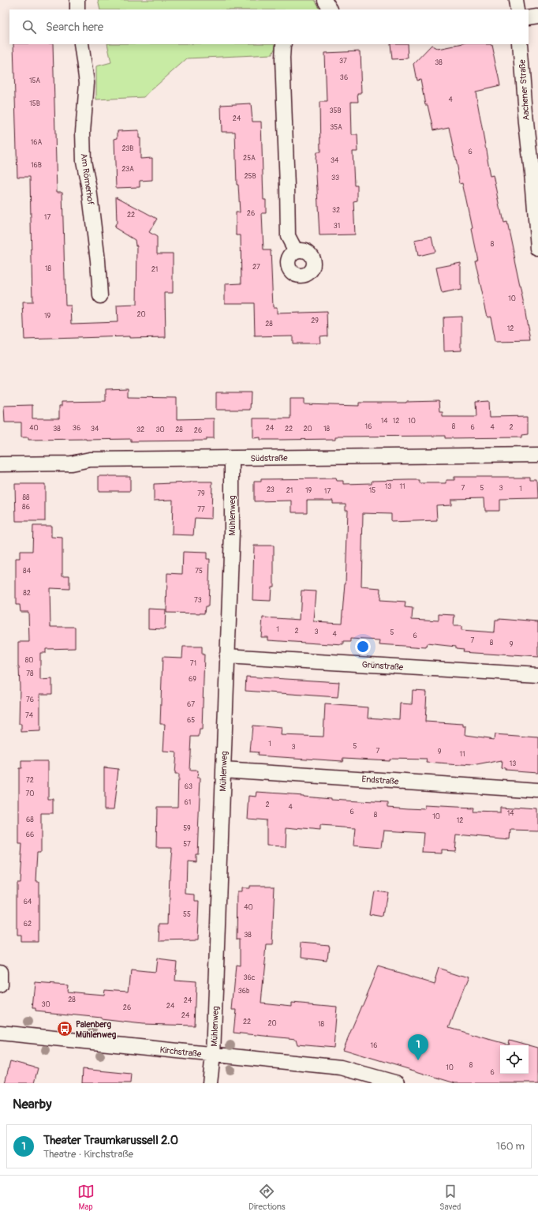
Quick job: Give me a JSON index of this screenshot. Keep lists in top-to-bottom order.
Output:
{
  "streets": {
    "street": [
      "Aachener Straße",
      "Am Römerhof",
      "Südstraße",
      "Mühlenweg",
      "Grünstraße",
      "Endstraße",
      "Kirchstraße"
    ]
  },
  "crossings": [
    ["Südstraße", "Mühlenweg"],
    ["Mühlenweg", "Grünstraße"],
    ["Mühlenweg", "Endstraße"],
    ["Mühlenweg", "Kirchstraße"]
  ],
  "places": {
    "bus stop": ["Palenberg Mühlenweg"]
  },
  "house_numbers": [
    "37",
    "38",
    "36",
    "15A",
    "4",
    "15B",
    "35B",
    "24",
    "35A",
    "16A",
    "23B",
    "6",
    "25A",
    "34",
    "16B",
    "23A",
    "25B",
    "33",
    "32",
    "26",
    "22",
    "17",
    "31",
    "8",
    "27",
    "18",
    "21",
    "10",
    "20",
    "19",
    "29",
    "28",
    "12",
    "14",
    "12",
    "10",
    "16",
    "8",
    "6",
    "4",
    "2",
    "40",
    "36",
    "24",
    "38",
    "34",
    "22",
    "20",
    "18",
    "32",
    "30",
    "28",
    "26",
    "13",
    "11",
    "7",
    "5",
    "3",
    "1",
    "23",
    "21",
    "19",
    "15",
    "17",
    "79",
    "88",
    "86",
    "77",
    "84",
    "75",
    "82",
    "73",
    "1",
    "2",
    "3",
    "5",
    "4",
    "6",
    "7",
    "8",
    "9",
    "80",
    "71",
    "78",
    "69",
    "76",
    "67",
    "74",
    "65",
    "1",
    "5",
    "3",
    "7",
    "9",
    "11",
    "13",
    "72",
    "63",
    "70",
    "61",
    "2",
    "4",
    "6",
    "14",
    "8",
    "10",
    "68",
    "12",
    "59",
    "66",
    "57",
    "64",
    "40",
    "55",
    "62",
    "38",
    "36c",
    "36b",
    "28",
    "24",
    "30",
    "24",
    "26",
    "24",
    "22",
    "20",
    "18",
    "16",
    "8",
    "10",
    "6"
  ],
  "page": {
    "search": "Search here",
    "pins": "1",
    "heading": "Nearby",
    "list": [
      {
        "mark": "1",
        "name": "Theater Traumkarussell 2.0",
        "note": "Theatre · Kirchstraße",
        "value": "160 m"
      }
    ],
    "nav": ["Map", "Directions", "Saved"]
  }
}
